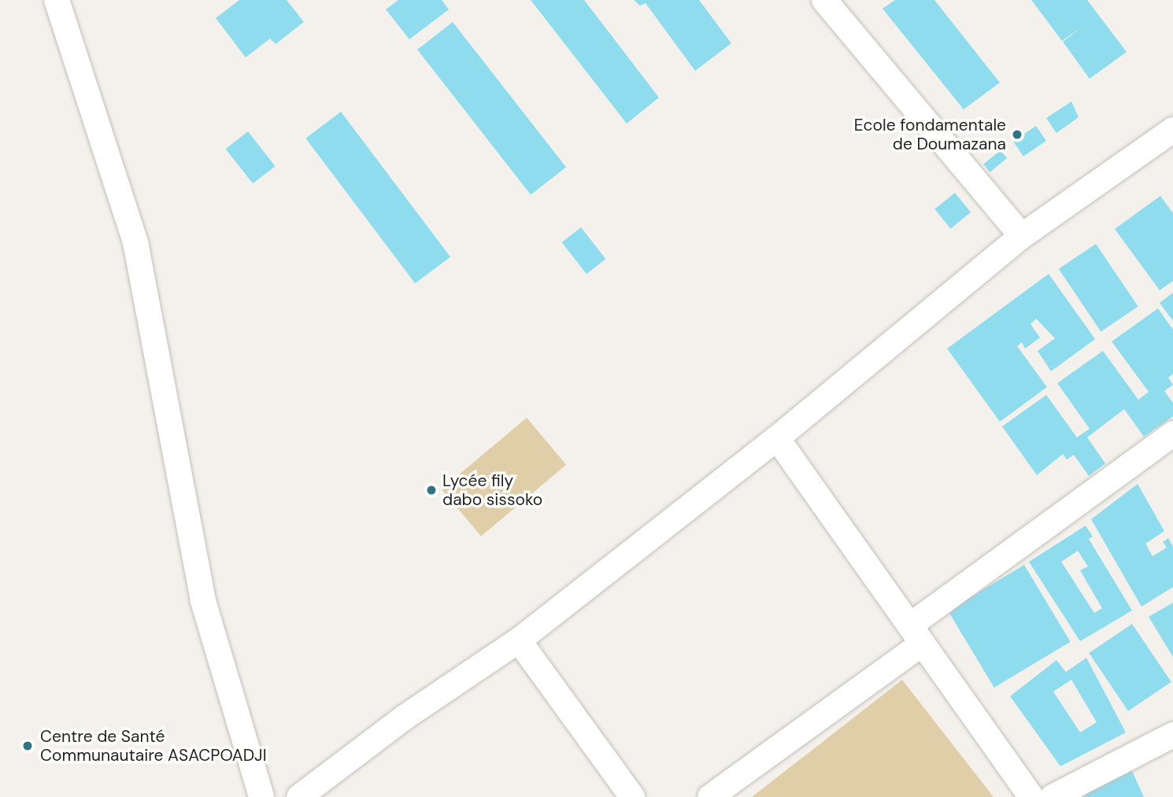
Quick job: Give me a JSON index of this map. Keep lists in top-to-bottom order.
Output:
{
  "places": ["Ecole fondamentale de Doumazana", "Lycée fily dabo sissoko", "Centre de Santé Communautaire ASACPOADJI"]
}
